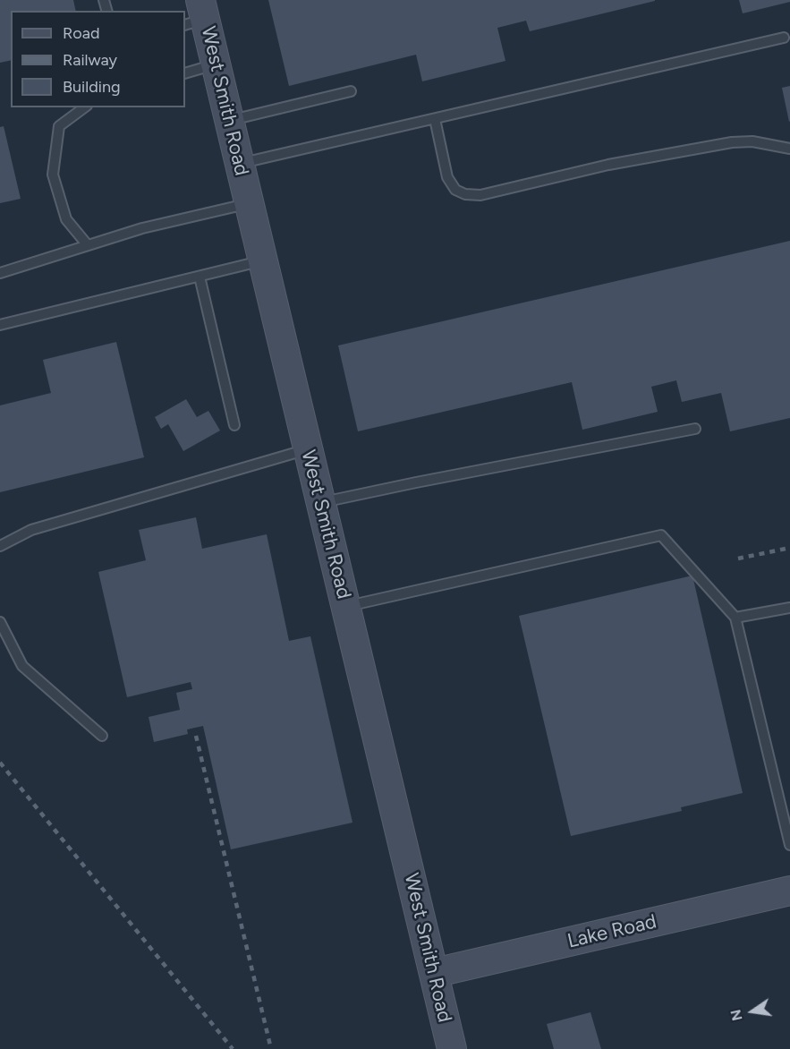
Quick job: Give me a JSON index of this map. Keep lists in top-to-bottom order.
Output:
{
  "streets": {
    "street": ["West Smith Road", "Lake Road"]
  },
  "crossings": [
    ["West Smith Road", "Lake Road"]
  ],
  "legend": ["Road", "Railway", "Building"],
  "north": "left"
}
